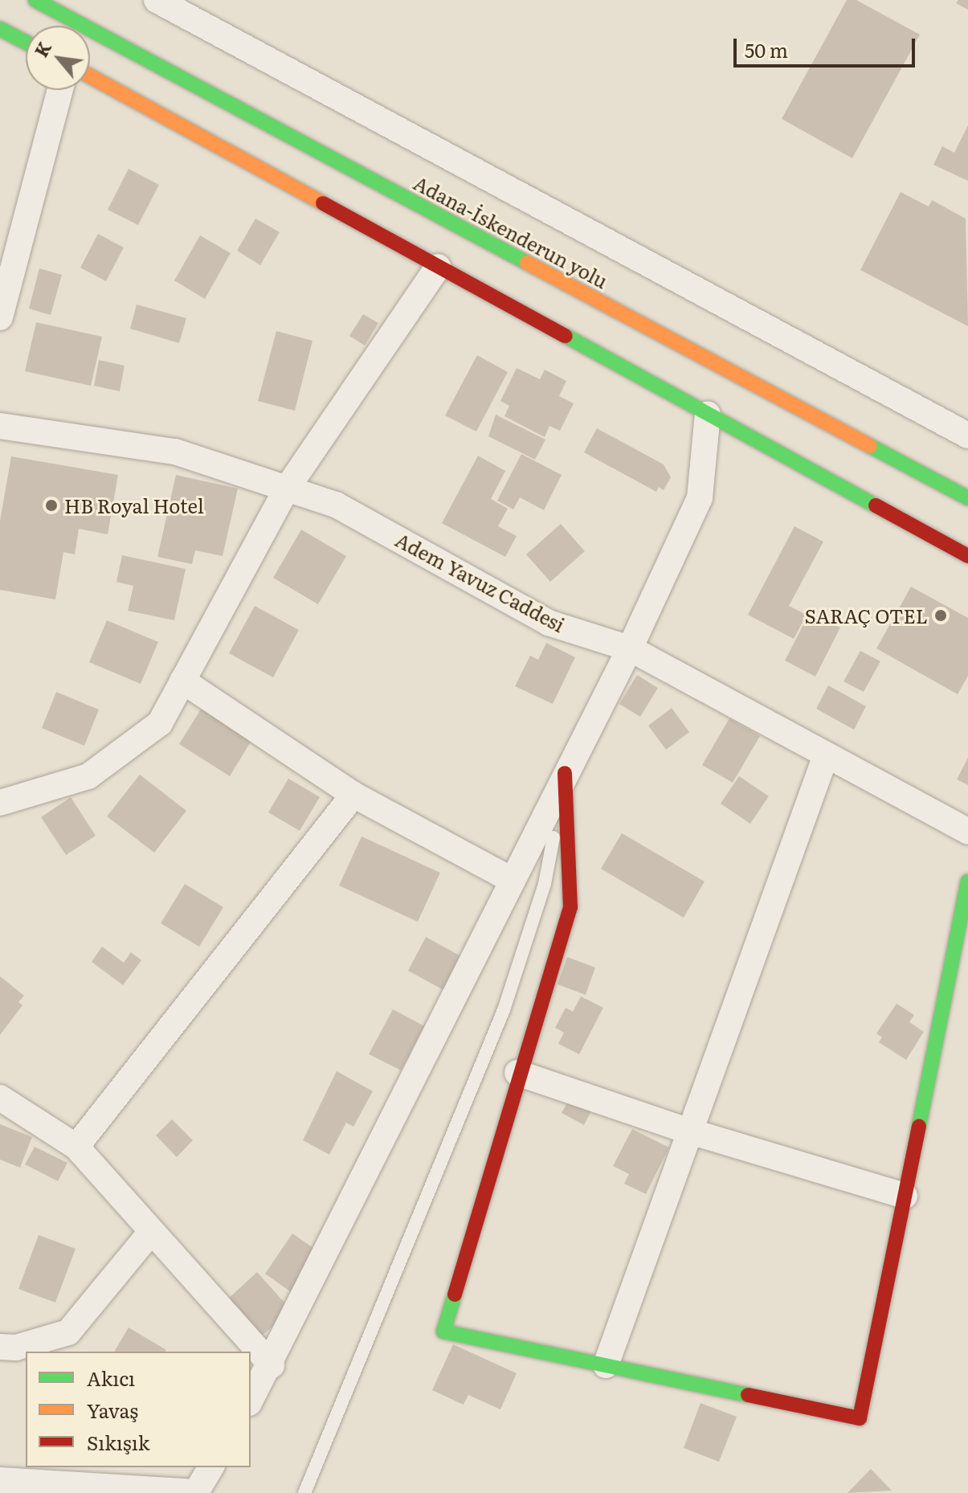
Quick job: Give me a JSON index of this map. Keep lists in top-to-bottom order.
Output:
{
  "streets": {
    "main road": ["Adana-İskenderun yolu"],
    "street": ["Adem Yavuz Caddesi"]
  },
  "places": ["HB Royal Hotel", "SARAÇ OTEL"],
  "legend": ["Akıcı", "Yavaş", "Sıkışık"],
  "scale_bar": "50 m",
  "north": "top left"
}
